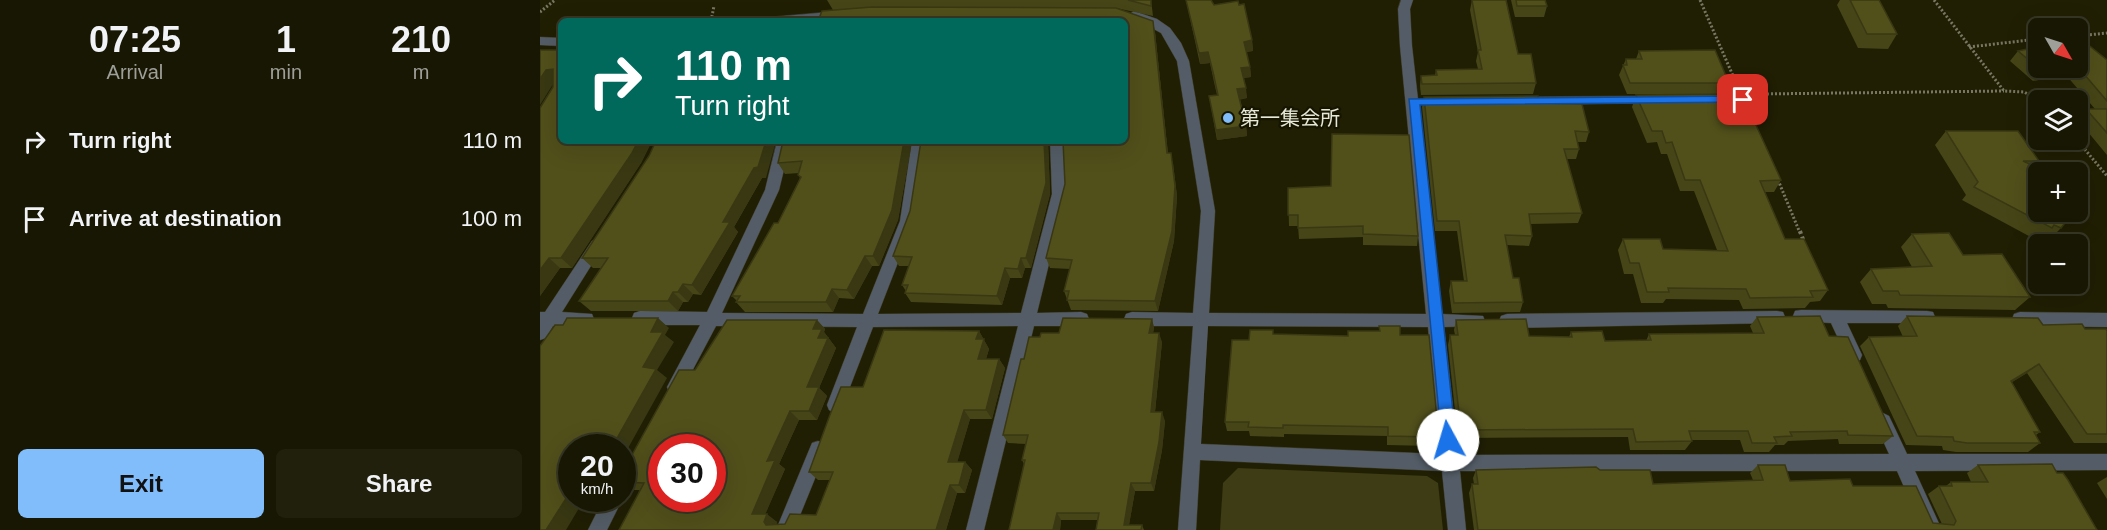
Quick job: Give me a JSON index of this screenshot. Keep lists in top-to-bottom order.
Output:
{
  "places": ["第一集会所"],
  "north": "bottom right",
  "page": {
    "eta": [
      "07:25",
      "Arrival",
      "1",
      "min",
      "210",
      "m"
    ],
    "map_buttons": ["+", "−"],
    "turn": ["110 m", "Turn right"],
    "list": [
      {
        "name": "Turn right",
        "value": "110 m"
      },
      {
        "name": "Arrive at destination",
        "value": "100 m"
      }
    ],
    "speed": "20 km/h",
    "limit": "30",
    "buttons": ["Exit", "Share"]
  }
}
